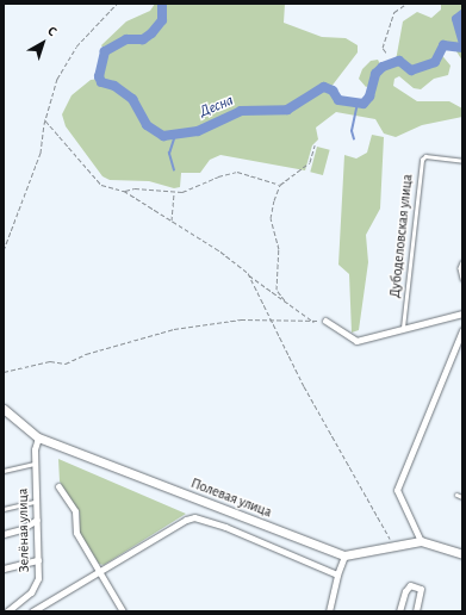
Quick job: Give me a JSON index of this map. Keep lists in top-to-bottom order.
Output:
{
  "streets": {
    "street": ["Полевая улица", "Зелёная улица"],
    "lane": ["Дубоделовская улица"]
  },
  "crossings": [
    ["Полевая улица", "Зелёная улица"]
  ],
  "water": ["Десна"],
  "north": "top right"
}
